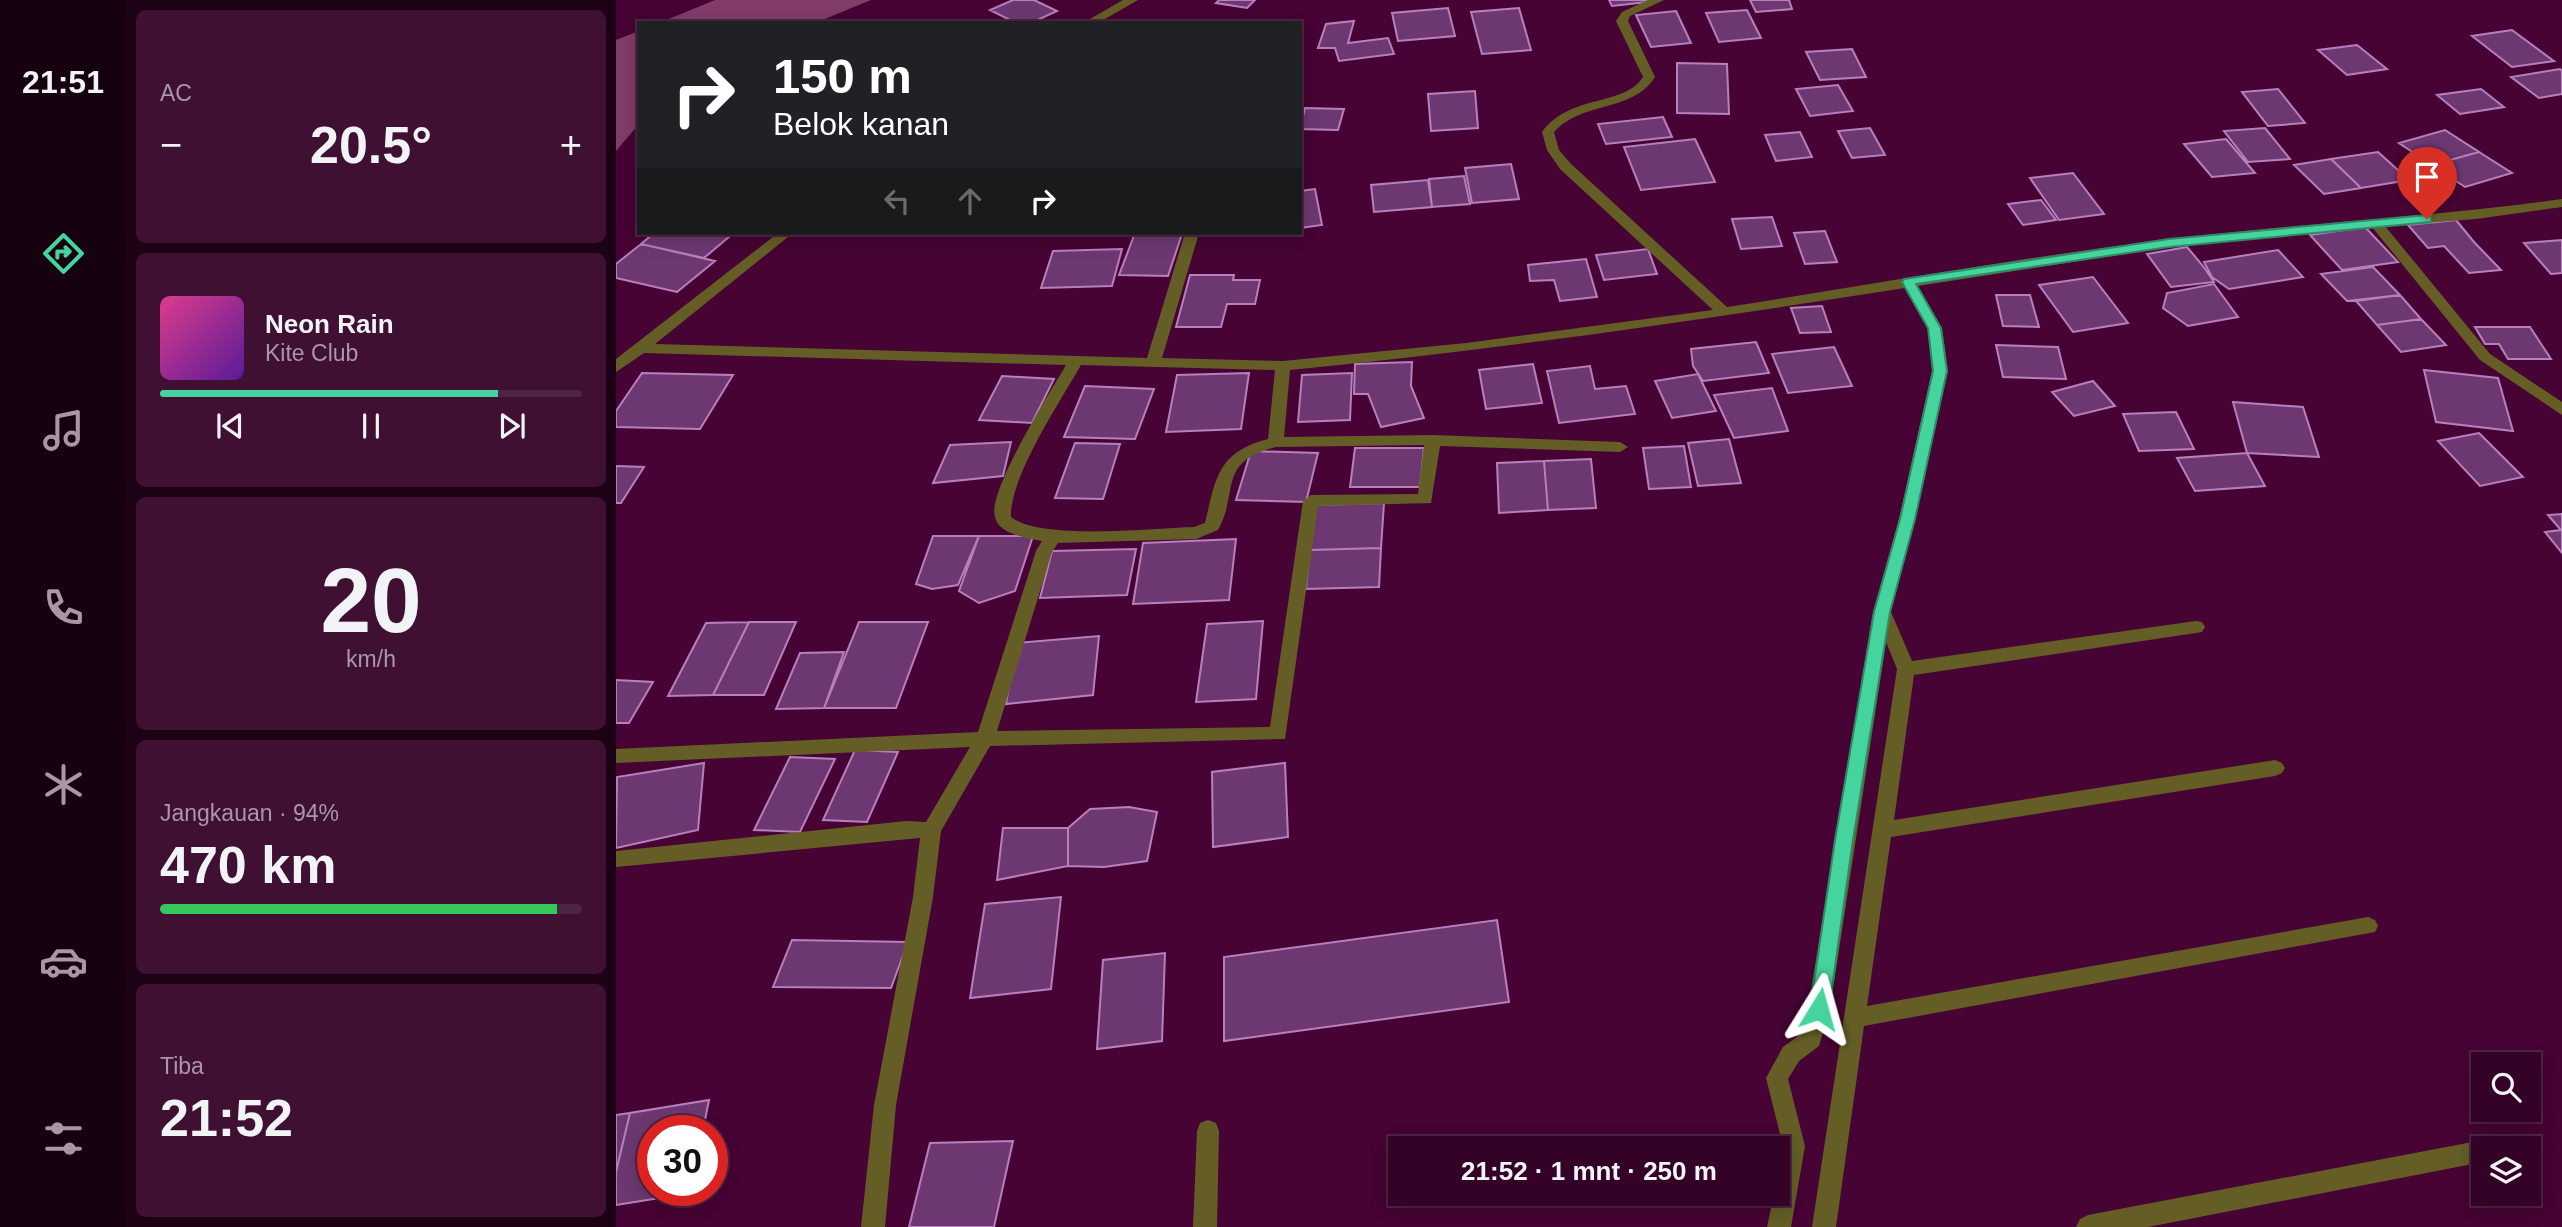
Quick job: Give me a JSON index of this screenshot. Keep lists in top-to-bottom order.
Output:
{
  "page": {
    "tabs": "21:51",
    "tile": [
      "AC",
      ["20", "km/h"],
      ["Jangkauan · 94%", "470 km"],
      ["Tiba", "21:52"]
    ],
    "turn": ["150 m", "Belok kanan"],
    "heat": ["−", "20.5°", "+"],
    "song": ["Neon Rain", "Kite Club"],
    "limit": "30",
    "trip": "21:52 · 1 mnt · 250 m"
  }
}
